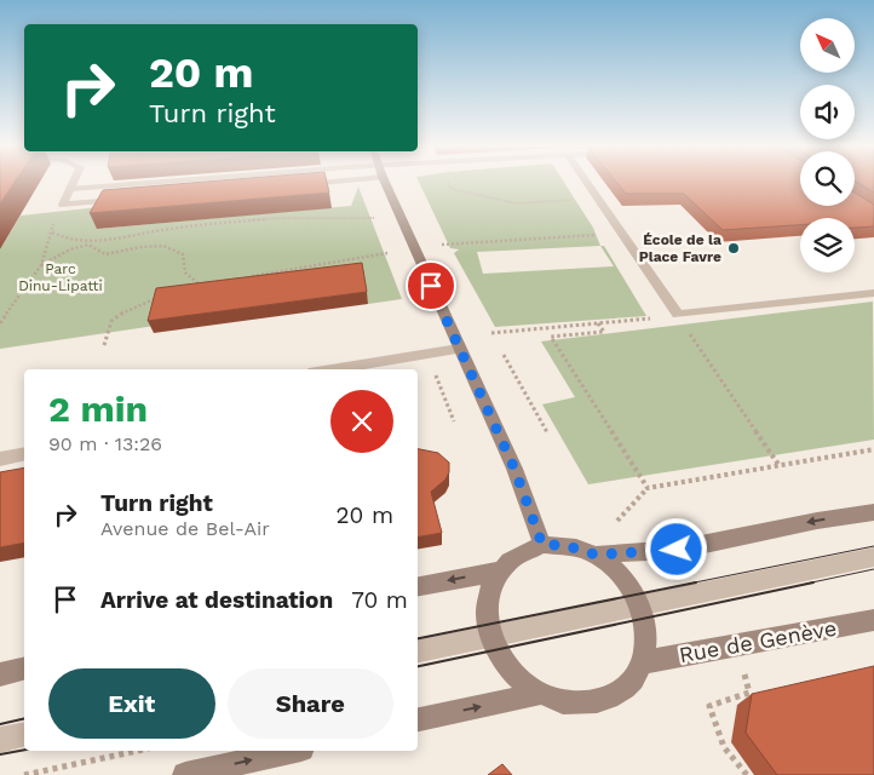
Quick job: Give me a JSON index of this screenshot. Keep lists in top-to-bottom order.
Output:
{
  "streets": {
    "main road": ["Rue de Genève"]
  },
  "parks": ["Parc Dinu-Lipatti"],
  "places": ["École de la Place Favre"],
  "north": "top left",
  "page": {
    "turn": ["20 m", "Turn right"],
    "heading": ["2 min", "90 m · 13:26"],
    "list": [
      {
        "name": "Turn right",
        "note": "Avenue de Bel-Air",
        "value": "20 m"
      },
      {
        "name": "Arrive at destination",
        "value": "70 m"
      }
    ],
    "buttons": ["Exit", "Share"]
  }
}
